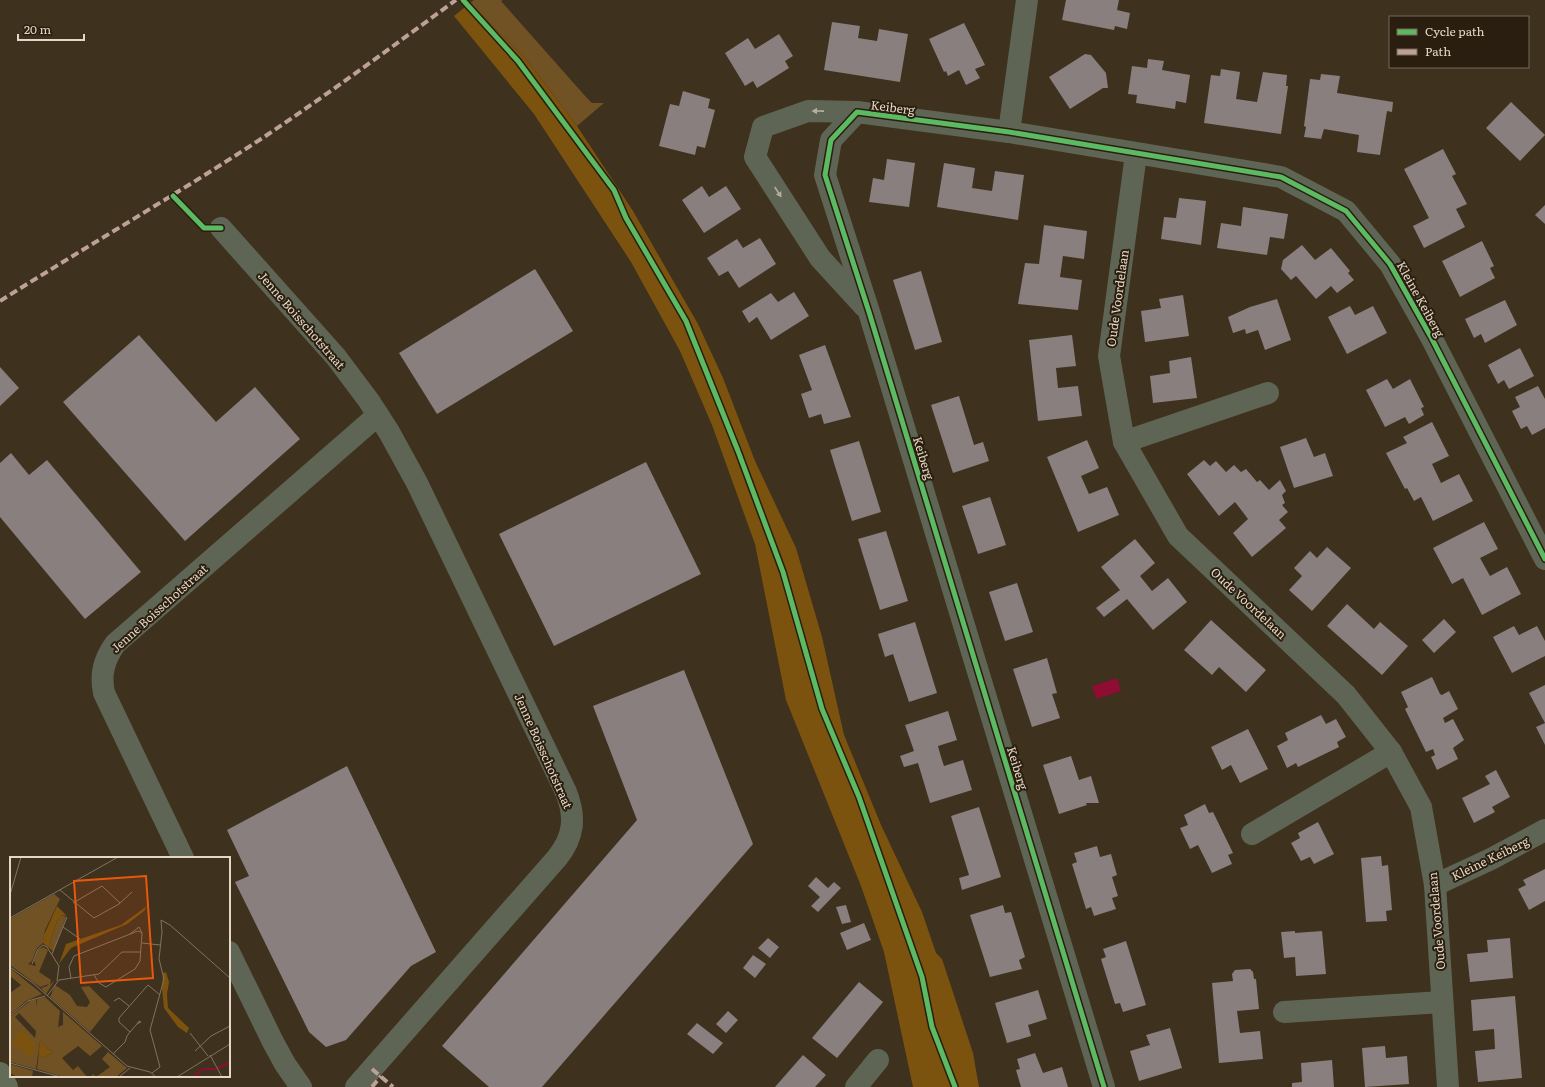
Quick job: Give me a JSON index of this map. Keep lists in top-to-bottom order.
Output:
{
  "streets": {
    "street": [
      "Keiberg",
      "Oude Voordelaan",
      "Kleine Keiberg",
      "Jenne Boisschotstraat"
    ]
  },
  "crossings": [
    ["Keiberg", "Oude Voordelaan"],
    ["Keiberg", "Kleine Keiberg"],
    ["Oude Voordelaan", "Kleine Keiberg"]
  ],
  "legend": ["Cycle path", "Path"],
  "scale_bar": "20 m"
}
